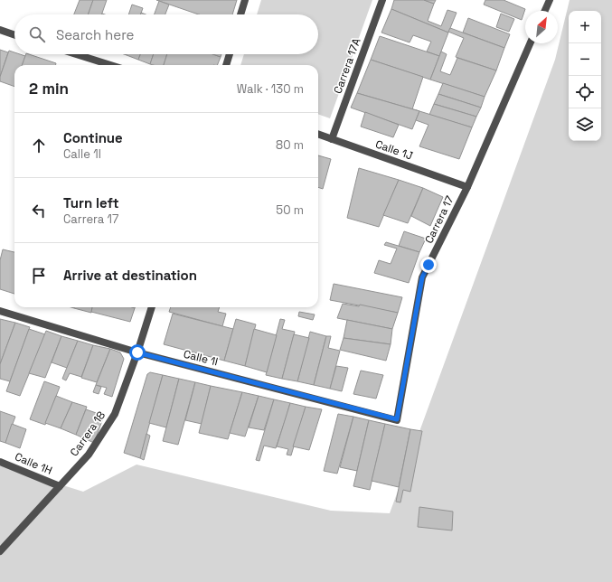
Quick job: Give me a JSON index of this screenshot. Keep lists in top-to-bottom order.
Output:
{
  "streets": {
    "street": [
      "Carrera 17A",
      "Calle 1J",
      "Carrera 17",
      "Calle 1I",
      "Carrera 18",
      "Calle 1H"
    ]
  },
  "crossings": [
    ["Carrera 17A", "Calle 1J"],
    ["Calle 1J", "Carrera 17"],
    ["Carrera 17", "Calle 1I"],
    ["Calle 1I", "Carrera 18"],
    ["Carrera 18", "Calle 1H"]
  ],
  "north": "top right",
  "page": {
    "map_buttons": ["+", "−"],
    "search": "Search here",
    "heading": ["2 min", "Walk · 130 m"],
    "list": [
      ["Continue", "Calle 1I", "80 m"],
      ["Turn left", "Carrera 17", "50 m"],
      "Arrive at destination"
    ]
  }
}
